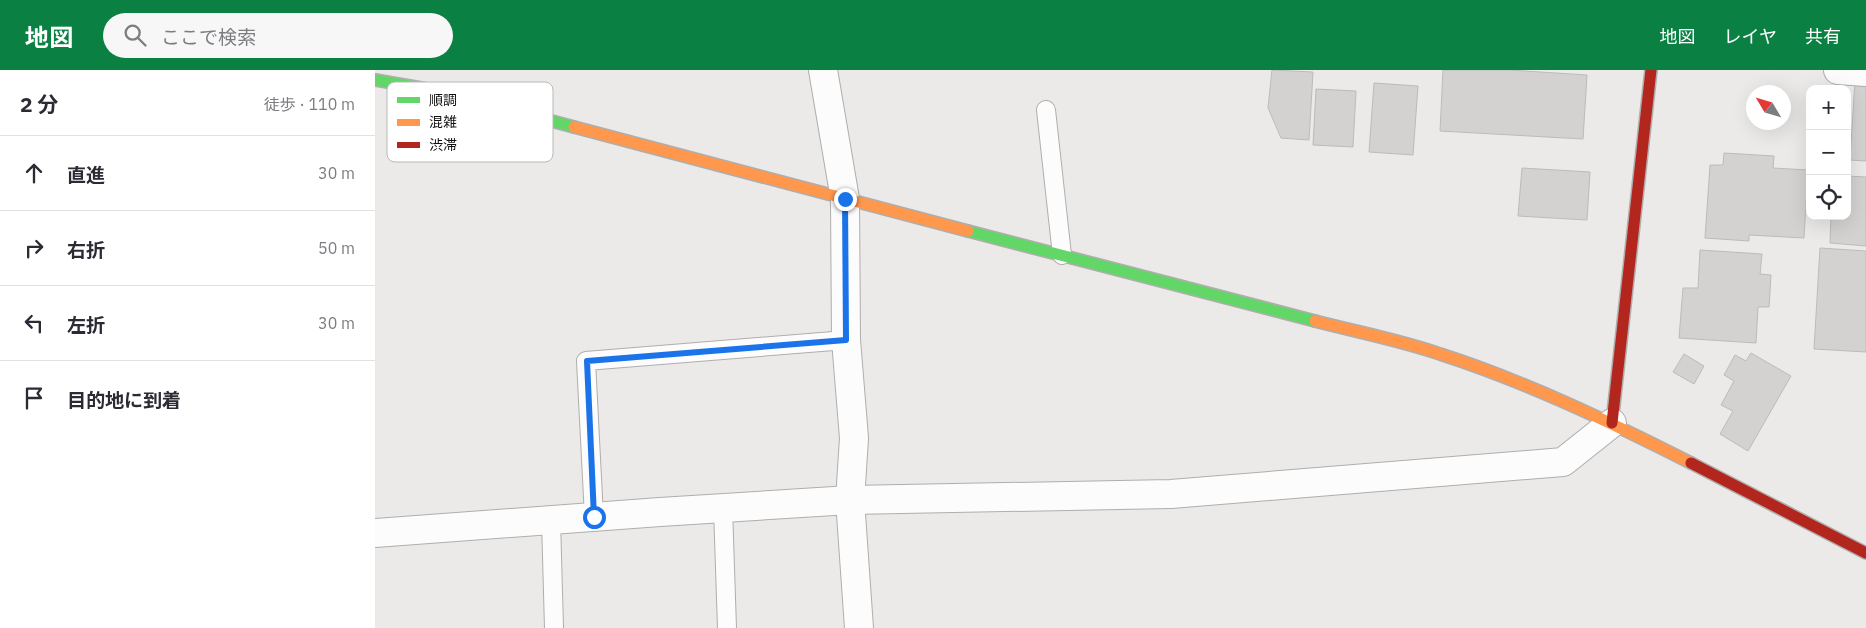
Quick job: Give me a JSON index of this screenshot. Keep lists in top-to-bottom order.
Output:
{
  "legend": ["順調", "混雑", "渋滞"],
  "north": "top left",
  "page": {
    "header": "地図",
    "search": "ここで検索",
    "nav": ["地図", "レイヤ", "共有"],
    "heading": ["2 分", "徒歩 · 110 m"],
    "map_buttons": ["+", "−"],
    "list": [
      ["直進", "30 m"],
      ["右折", "50 m"],
      ["左折", "30 m"],
      "目的地に到着"
    ]
  }
}
